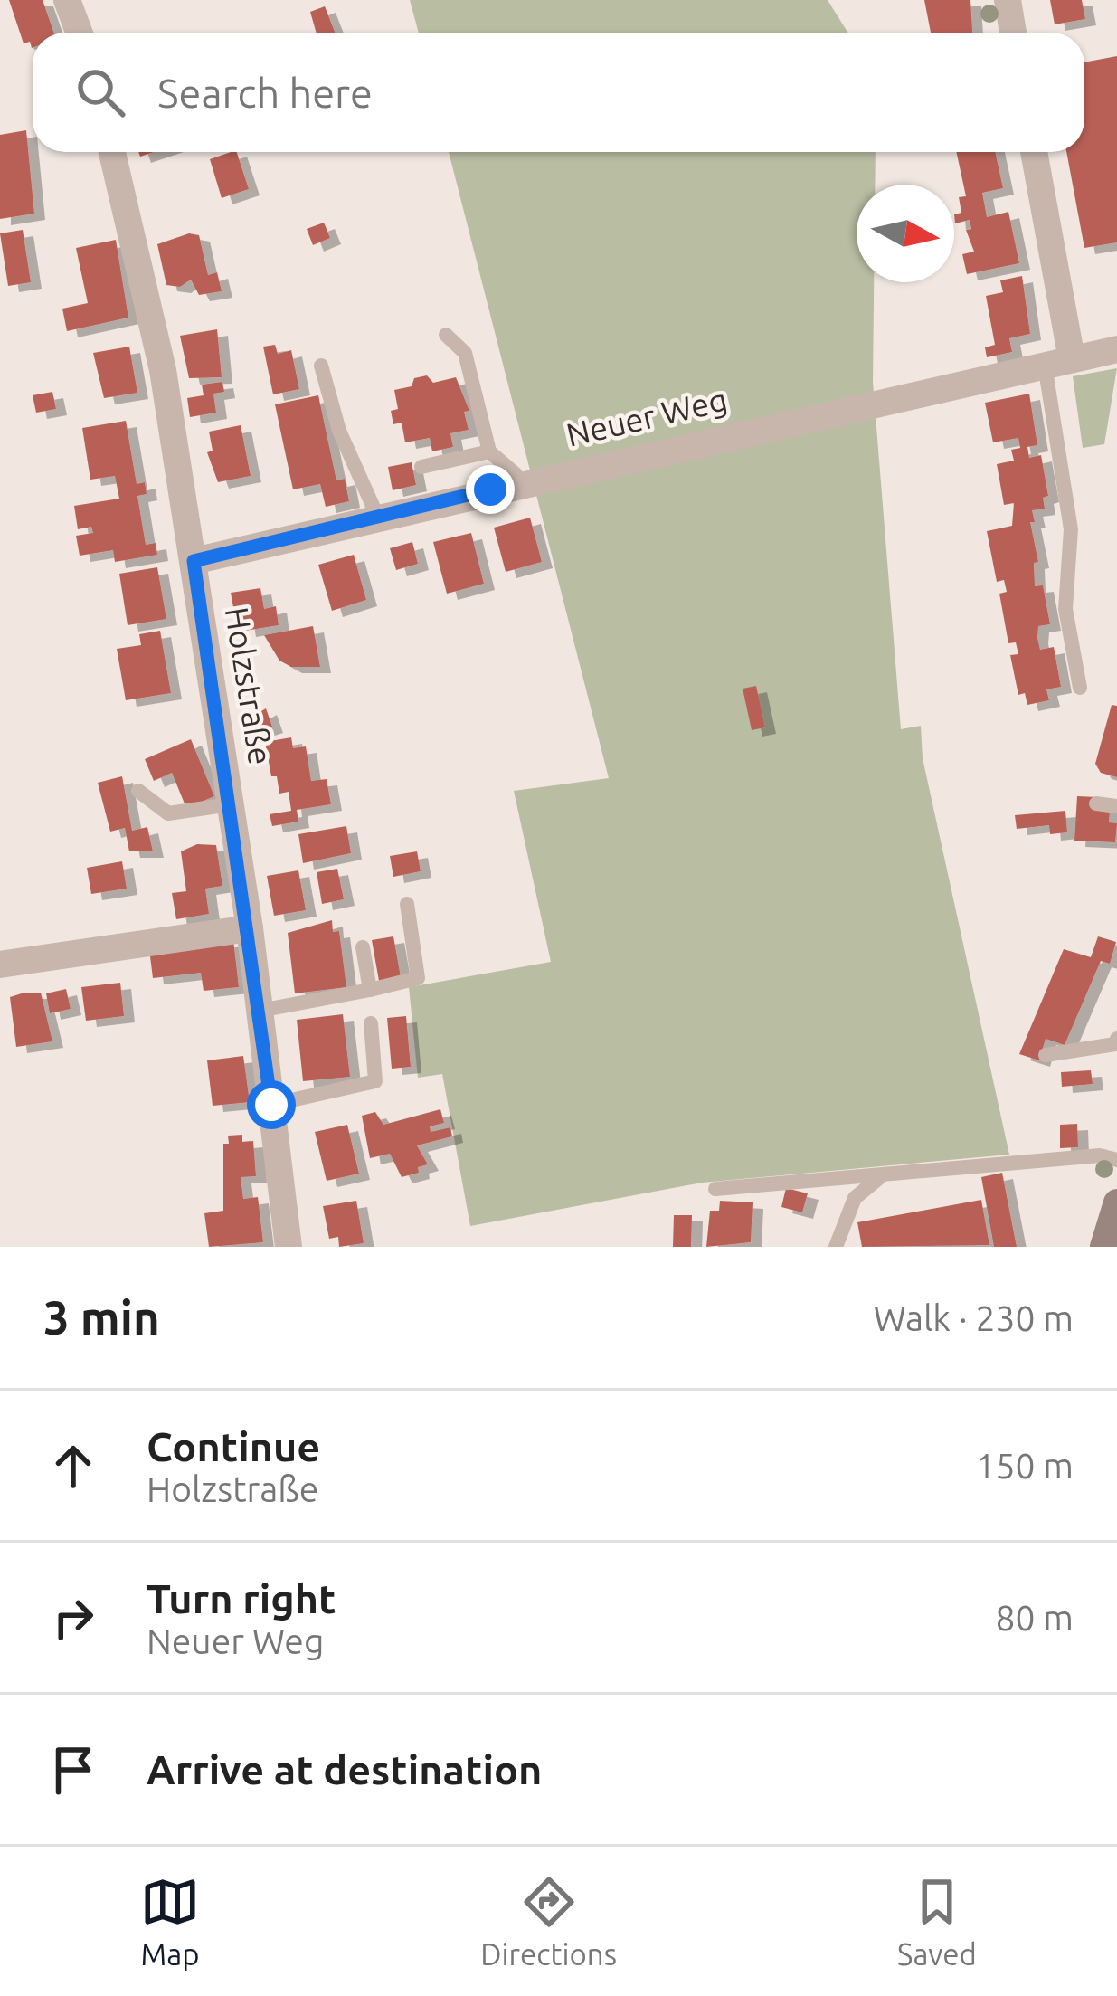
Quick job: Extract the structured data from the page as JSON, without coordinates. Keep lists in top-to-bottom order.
{
  "streets": {
    "street": ["Neuer Weg", "Holzstraße"]
  },
  "crossings": [
    ["Neuer Weg", "Holzstraße"]
  ],
  "north": "right",
  "page": {
    "search": "Search here",
    "heading": ["3 min", "Walk · 230 m"],
    "list": [
      ["Continue", "Holzstraße", "150 m"],
      ["Turn right", "Neuer Weg", "80 m"],
      "Arrive at destination"
    ],
    "nav": ["Map", "Directions", "Saved"]
  }
}
